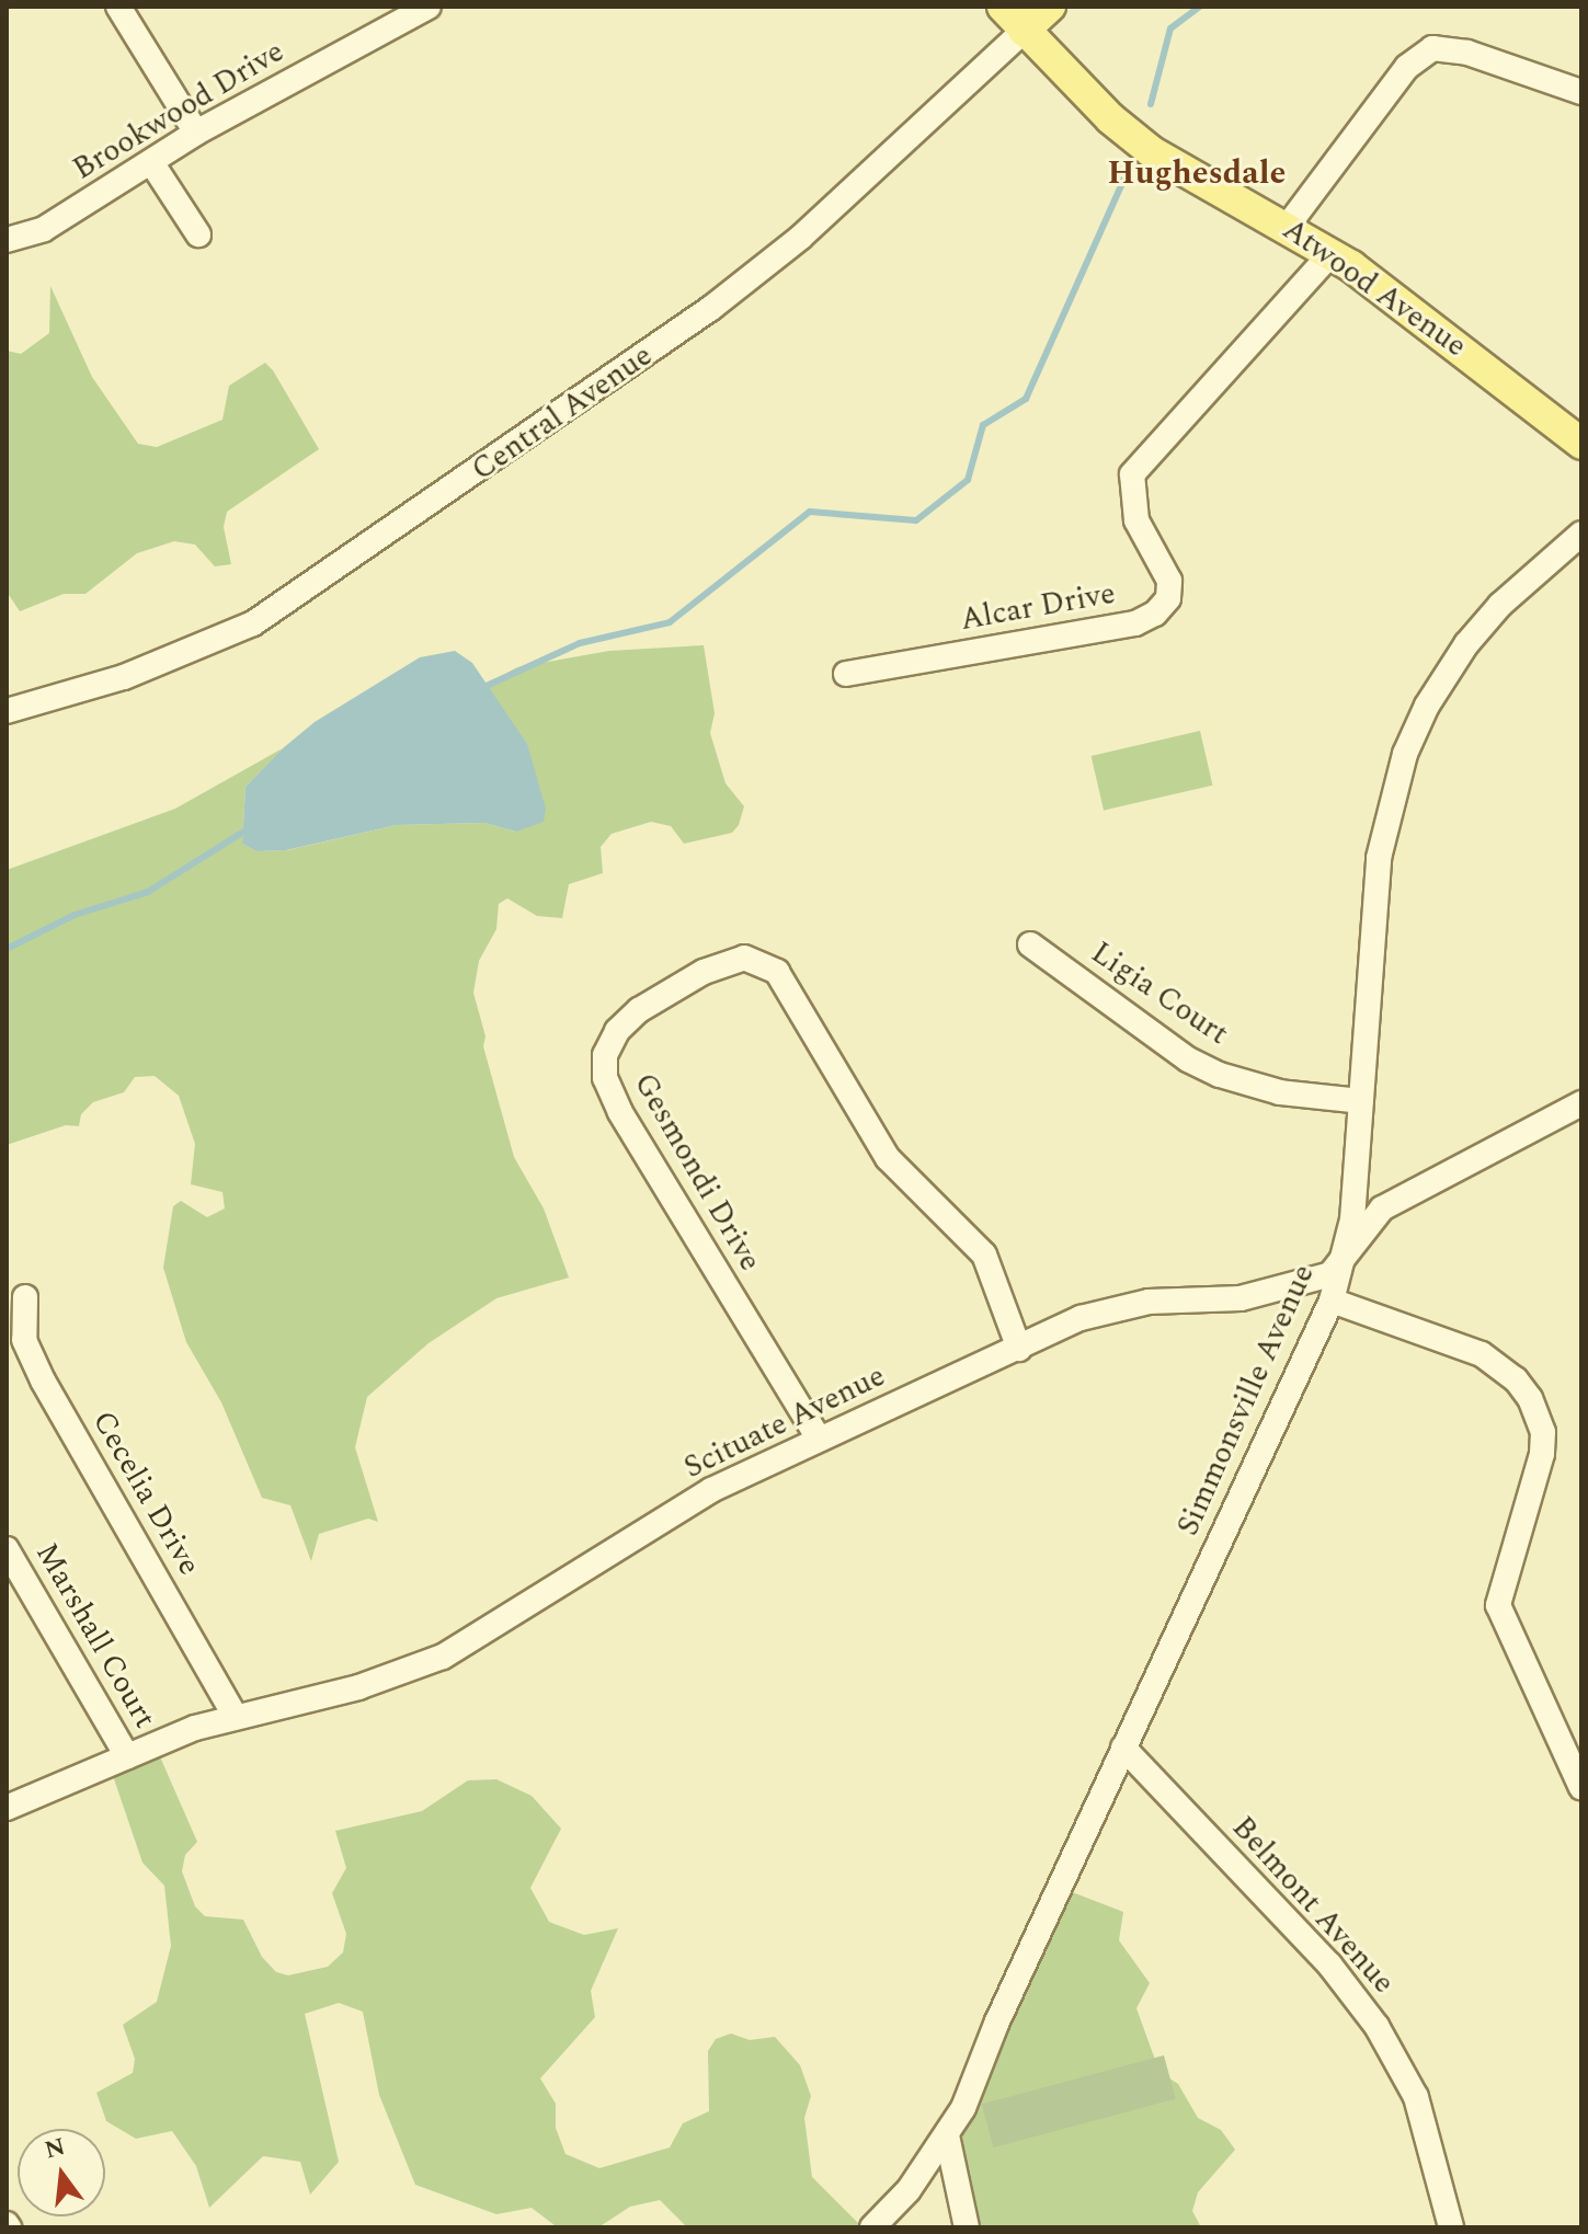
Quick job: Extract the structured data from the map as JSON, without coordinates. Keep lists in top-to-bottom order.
{
  "streets": {
    "main road": ["Atwood Avenue", "Central Avenue"],
    "street": [
      "Brookwood Drive",
      "Alcar Drive",
      "Ligia Court",
      "Gesmondi Drive",
      "Simmonsville Avenue",
      "Scituate Avenue",
      "Cecelia Drive",
      "Marshall Court",
      "Belmont Avenue"
    ]
  },
  "crossings": [
    ["Atwood Avenue", "Central Avenue"],
    ["Atwood Avenue", "Alcar Drive"],
    ["Ligia Court", "Simmonsville Avenue"],
    ["Gesmondi Drive", "Scituate Avenue"],
    ["Simmonsville Avenue", "Scituate Avenue"],
    ["Simmonsville Avenue", "Belmont Avenue"],
    ["Scituate Avenue", "Cecelia Drive"],
    ["Scituate Avenue", "Marshall Court"]
  ],
  "districts": ["Hughesdale"],
  "north": "top"
}
